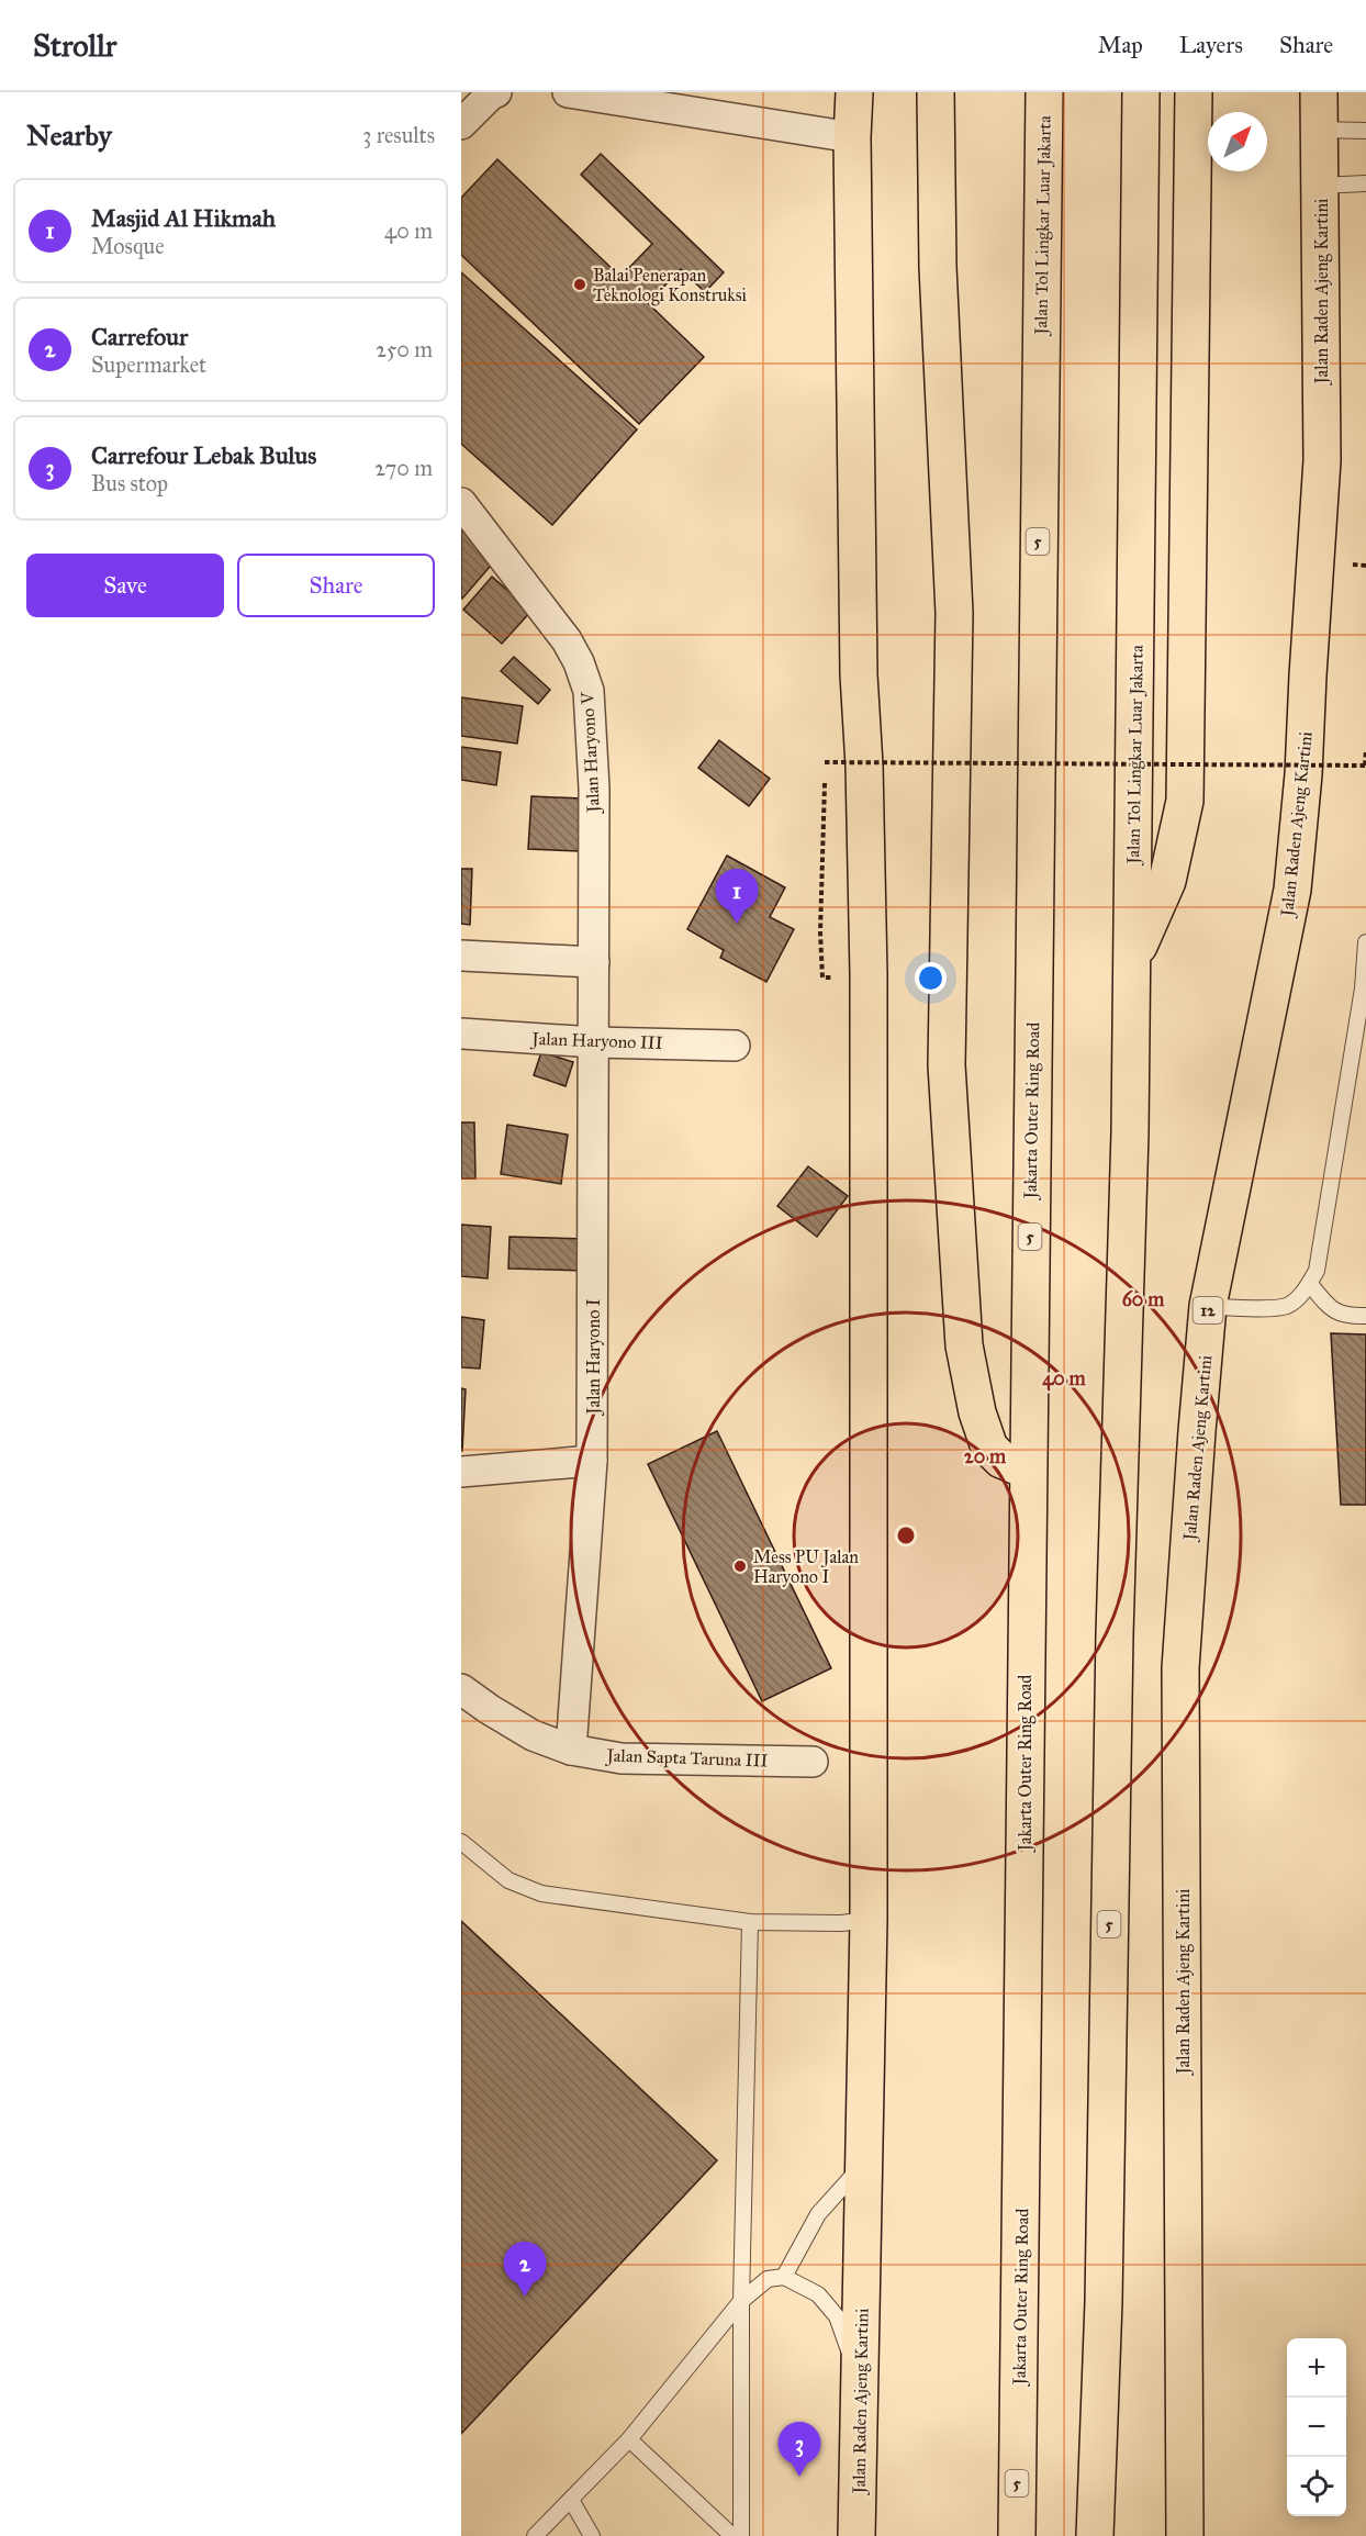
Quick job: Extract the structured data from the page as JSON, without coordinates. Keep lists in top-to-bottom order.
{
  "streets": {
    "highway": [
      "Jalan Tol Lingkar Luar Jakarta",
      "Jalan Raden Ajeng Kartini",
      "5",
      "Jakarta Outer Ring Road",
      "12"
    ],
    "street": [
      "Jalan Haryono V",
      "Jalan Haryono III",
      "Jalan Haryono I",
      "Jalan Sapta Taruna III"
    ]
  },
  "crossings": [
    ["Jalan Tol Lingkar Luar Jakarta", "Jakarta Outer Ring Road"],
    ["Jalan Haryono V", "Jalan Haryono I"],
    ["Jalan Haryono III", "Jalan Haryono I"],
    ["Jalan Haryono I", "Jalan Sapta Taruna III"]
  ],
  "places": ["Balai Penerapan Teknologi Konstruksi", "Mess PU Jalan Haryono I"],
  "north": "top right",
  "page": {
    "header": "Strollr",
    "nav": ["Map", "Layers", "Share"],
    "heading": ["Nearby", "3 results"],
    "list": [
      {
        "mark": "1",
        "name": "Masjid Al Hikmah",
        "note": "Mosque",
        "value": "40 m"
      },
      {
        "mark": "2",
        "name": "Carrefour",
        "note": "Supermarket",
        "value": "250 m"
      },
      {
        "mark": "3",
        "name": "Carrefour Lebak Bulus",
        "note": "Bus stop",
        "value": "270 m"
      }
    ],
    "buttons": ["Save", "Share"],
    "pins": ["1", "2", "3"],
    "map_buttons": ["+", "−"]
  },
  "rings": ["60 m", "40 m", "20 m"]
}
